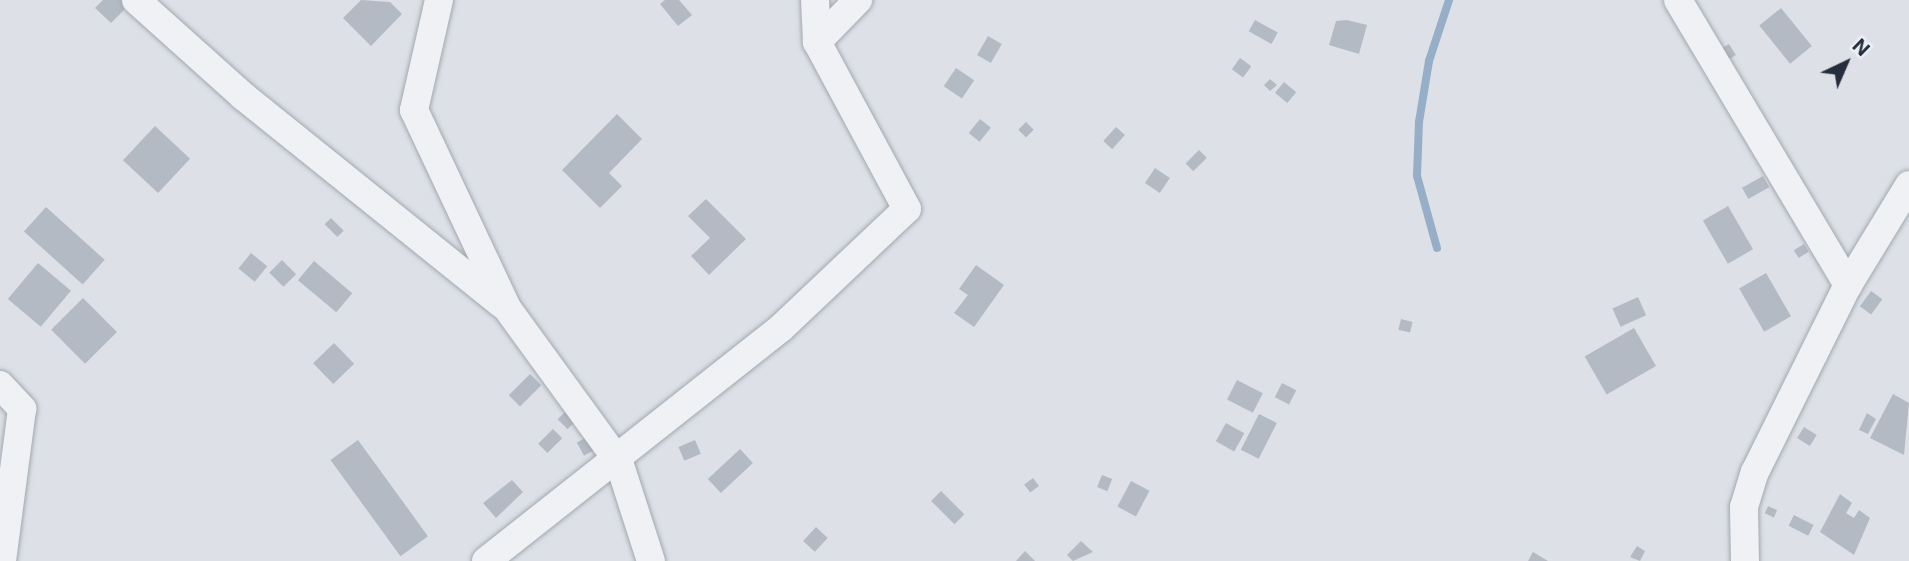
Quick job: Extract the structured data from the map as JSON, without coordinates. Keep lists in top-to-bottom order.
{
  "north": "top right"
}
